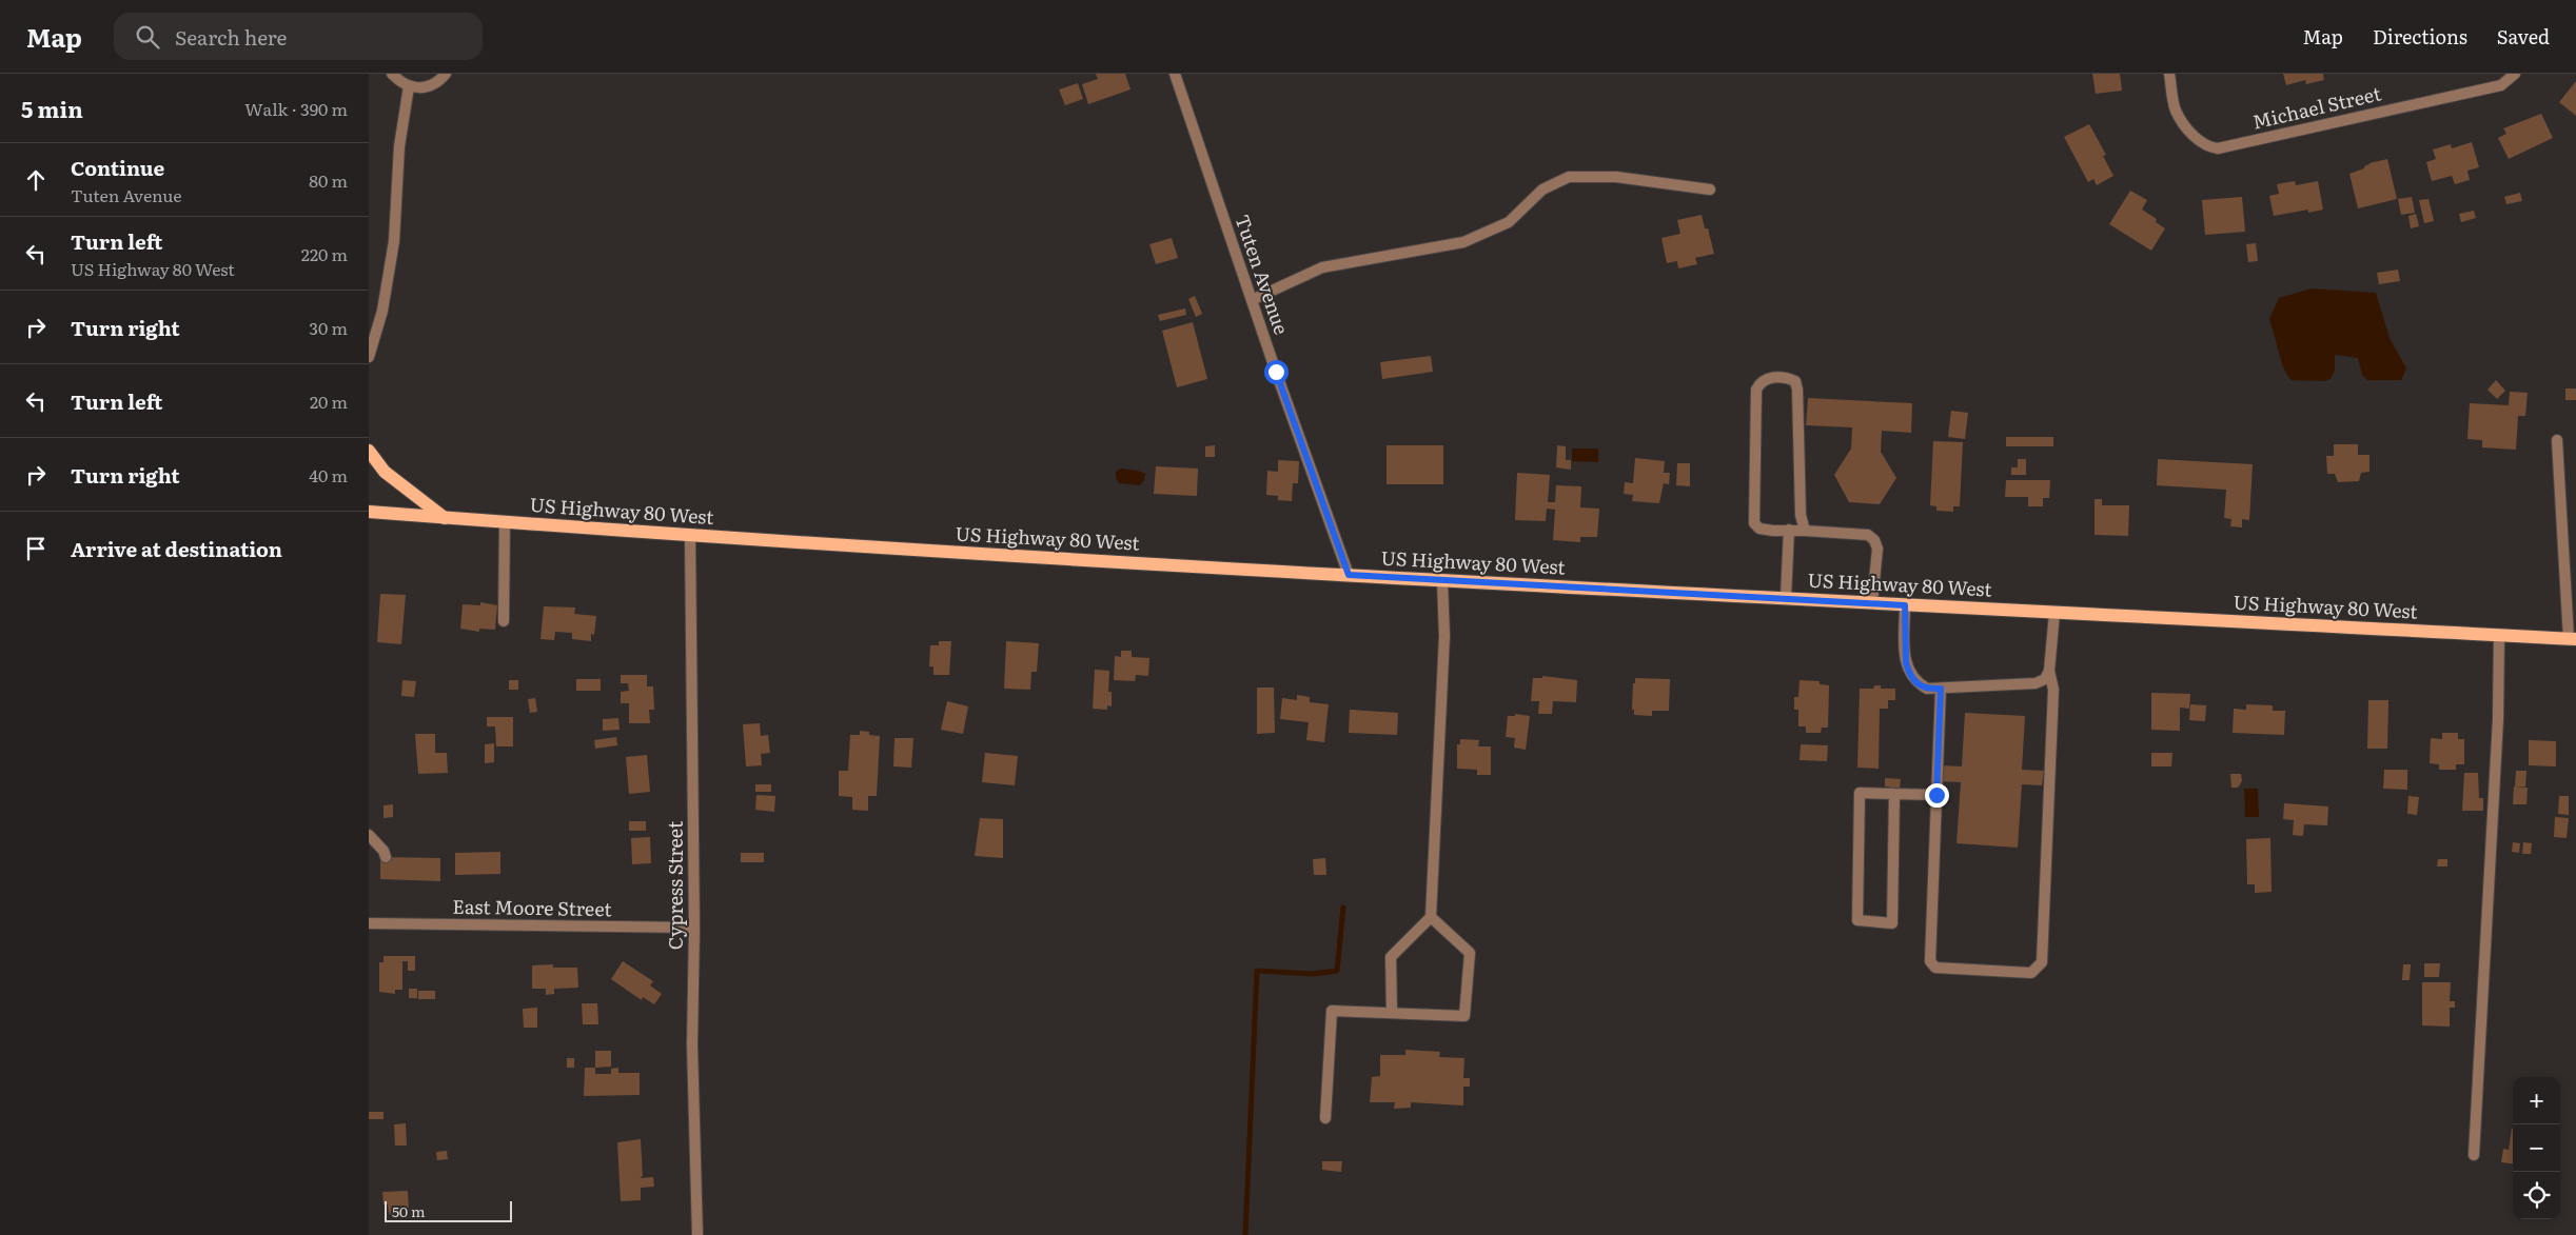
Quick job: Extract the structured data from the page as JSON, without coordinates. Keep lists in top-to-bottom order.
{
  "streets": {
    "main road": ["US Highway 80 West"],
    "street": [
      "Michael Street",
      "Tuten Avenue",
      "Cypress Street",
      "East Moore Street"
    ]
  },
  "crossings": [
    ["Tuten Avenue", "US Highway 80 West"],
    ["US Highway 80 West", "Cypress Street"],
    ["Cypress Street", "East Moore Street"]
  ],
  "scale_bar": "50 m",
  "page": {
    "header": "Map",
    "search": "Search here",
    "nav": ["Map", "Directions", "Saved"],
    "heading": ["5 min", "Walk · 390 m"],
    "list": [
      ["Continue", "Tuten Avenue", "80 m"],
      ["Turn left", "US Highway 80 West", "220 m"],
      ["Turn right", "30 m"],
      ["Turn left", "20 m"],
      ["Turn right", "40 m"],
      "Arrive at destination"
    ],
    "map_buttons": ["+", "−"],
    "scale": "50 m"
  }
}
